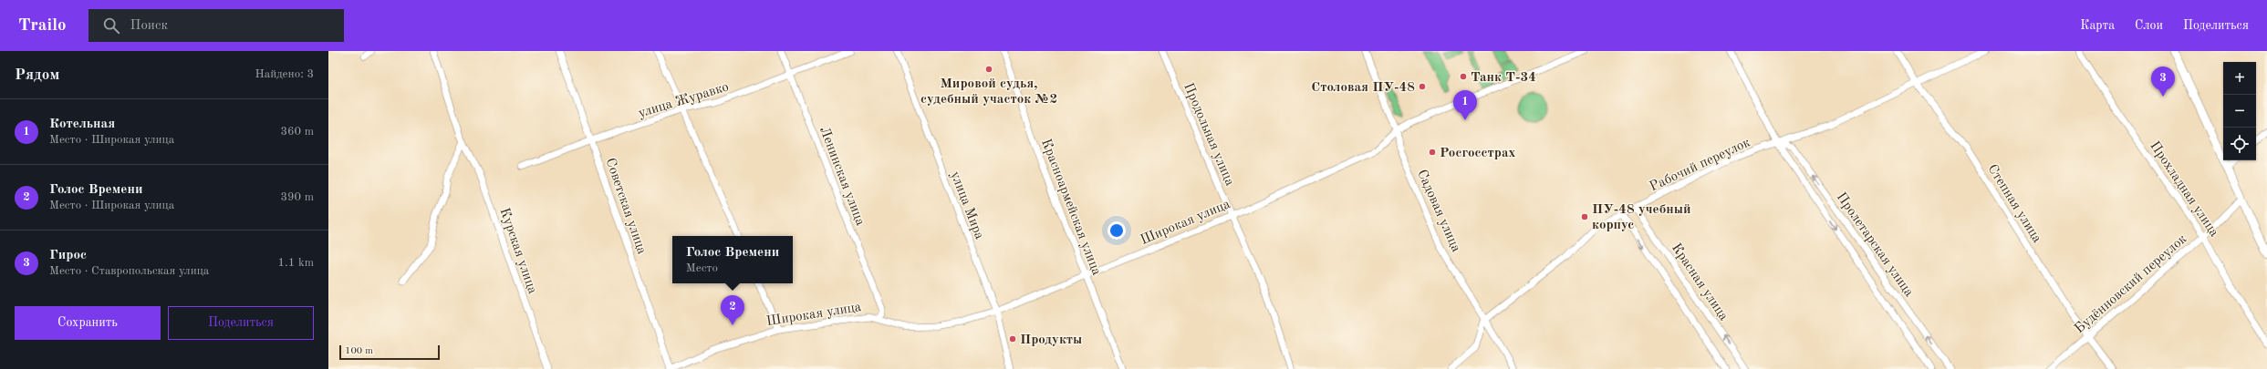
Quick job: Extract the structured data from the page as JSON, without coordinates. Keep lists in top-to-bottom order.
{
  "streets": {
    "street": [
      "улица Журавко",
      "Продольная улица",
      "Рабочий переулок",
      "Ленинская улица",
      "Прохладная улица",
      "Степная улица",
      "улица Мира",
      "Советская улица",
      "Красноармейская улица",
      "Садовая улица",
      "Широкая улица",
      "Пролетарская улица",
      "Курская улица",
      "Красная улица",
      "Будённовский переулок"
    ]
  },
  "crossings": [
    ["улица Журавко", "Ленинская улица"],
    ["улица Журавко", "Советская улица"],
    ["Продольная улица", "Широкая улица"],
    ["Рабочий переулок", "Степная улица"],
    ["Рабочий переулок", "Садовая улица"],
    ["Рабочий переулок", "Пролетарская улица"],
    ["Рабочий переулок", "Красная улица"],
    ["Ленинская улица", "Широкая улица"],
    ["Прохладная улица", "Будённовский переулок"],
    ["Степная улица", "Будённовский переулок"],
    ["улица Мира", "Широкая улица"],
    ["Советская улица", "Широкая улица"],
    ["Красноармейская улица", "Широкая улица"],
    ["Садовая улица", "Широкая улица"]
  ],
  "places": [
    "Мировой судья, судебный участок №2",
    "Танк Т-34",
    "Столовая ПУ-48",
    "Росгосстрах",
    "ПУ-48 учебный корпус",
    "Продукты"
  ],
  "scale_bar": "100 m",
  "page": {
    "header": "Trailo",
    "search": "Поиск",
    "nav": ["Карта", "Слои", "Поделиться"],
    "heading": ["Рядом", "Найдено: 3"],
    "map_buttons": ["+", "−"],
    "pins": ["3", "1", "2"],
    "list": [
      {
        "mark": "1",
        "name": "Котельная",
        "note": "Место · Широкая улица",
        "value": "360 m"
      },
      {
        "mark": "2",
        "name": "Голос Времени",
        "note": "Место · Широкая улица",
        "value": "390 m"
      },
      {
        "mark": "3",
        "name": "Гирос",
        "note": "Место · Ставропольская улица",
        "value": "1.1 km"
      }
    ],
    "popup": ["Голос Времени", "Место"],
    "buttons": ["Сохранить", "Поделиться"],
    "scale": "100 m"
  }
}
